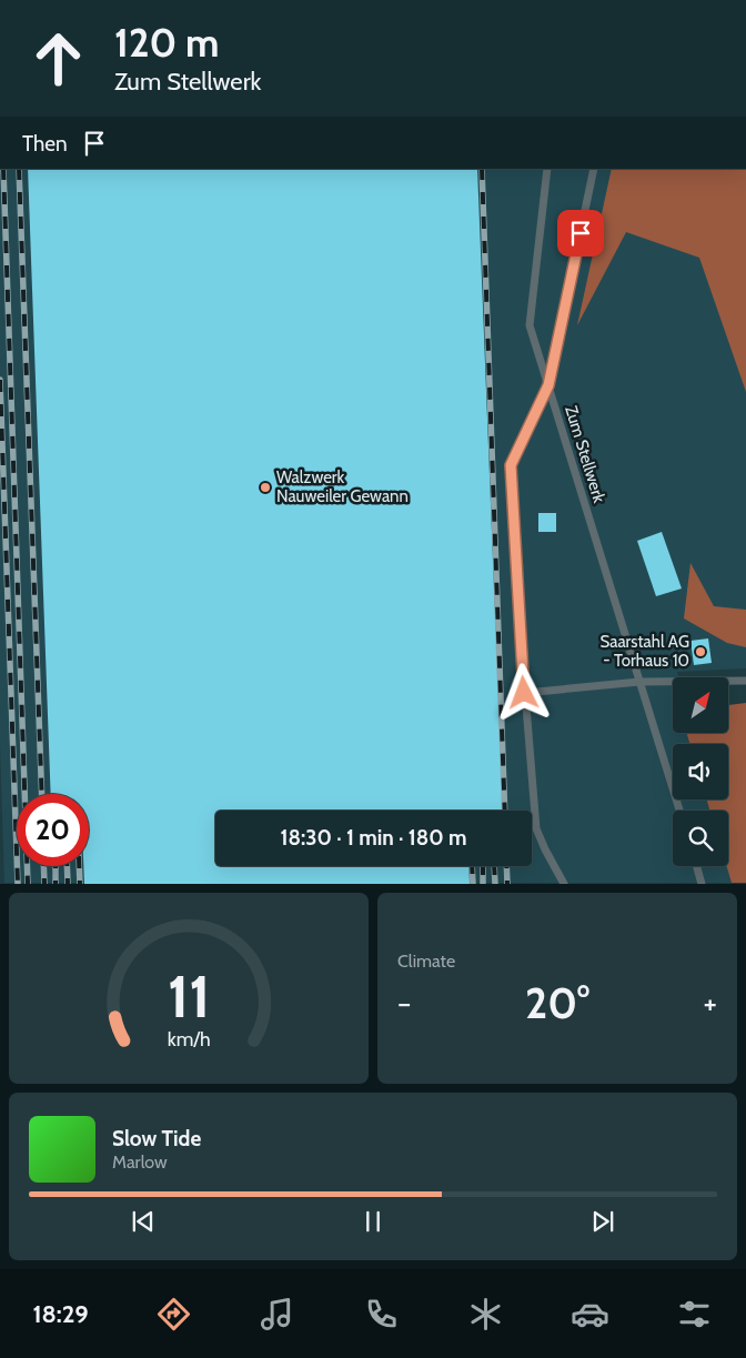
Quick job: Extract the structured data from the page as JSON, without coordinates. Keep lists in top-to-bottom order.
{
  "streets": {
    "lane": ["Zum Stellwerk"]
  },
  "places": ["Walzwerk Nauweiler Gewann", "Saarstahl AG - Torhaus 10"],
  "north": "top right",
  "page": {
    "turn": ["120 m", "Zum Stellwerk"],
    "then": "Then",
    "limit": "20",
    "trip": "18:30 · 1 min · 180 m",
    "tile": "Climate",
    "heat": ["−", "20°", "+"],
    "song": ["Slow Tide", "Marlow"],
    "tabs": "18:29",
    "gauge": ["11", "km/h"]
  }
}
